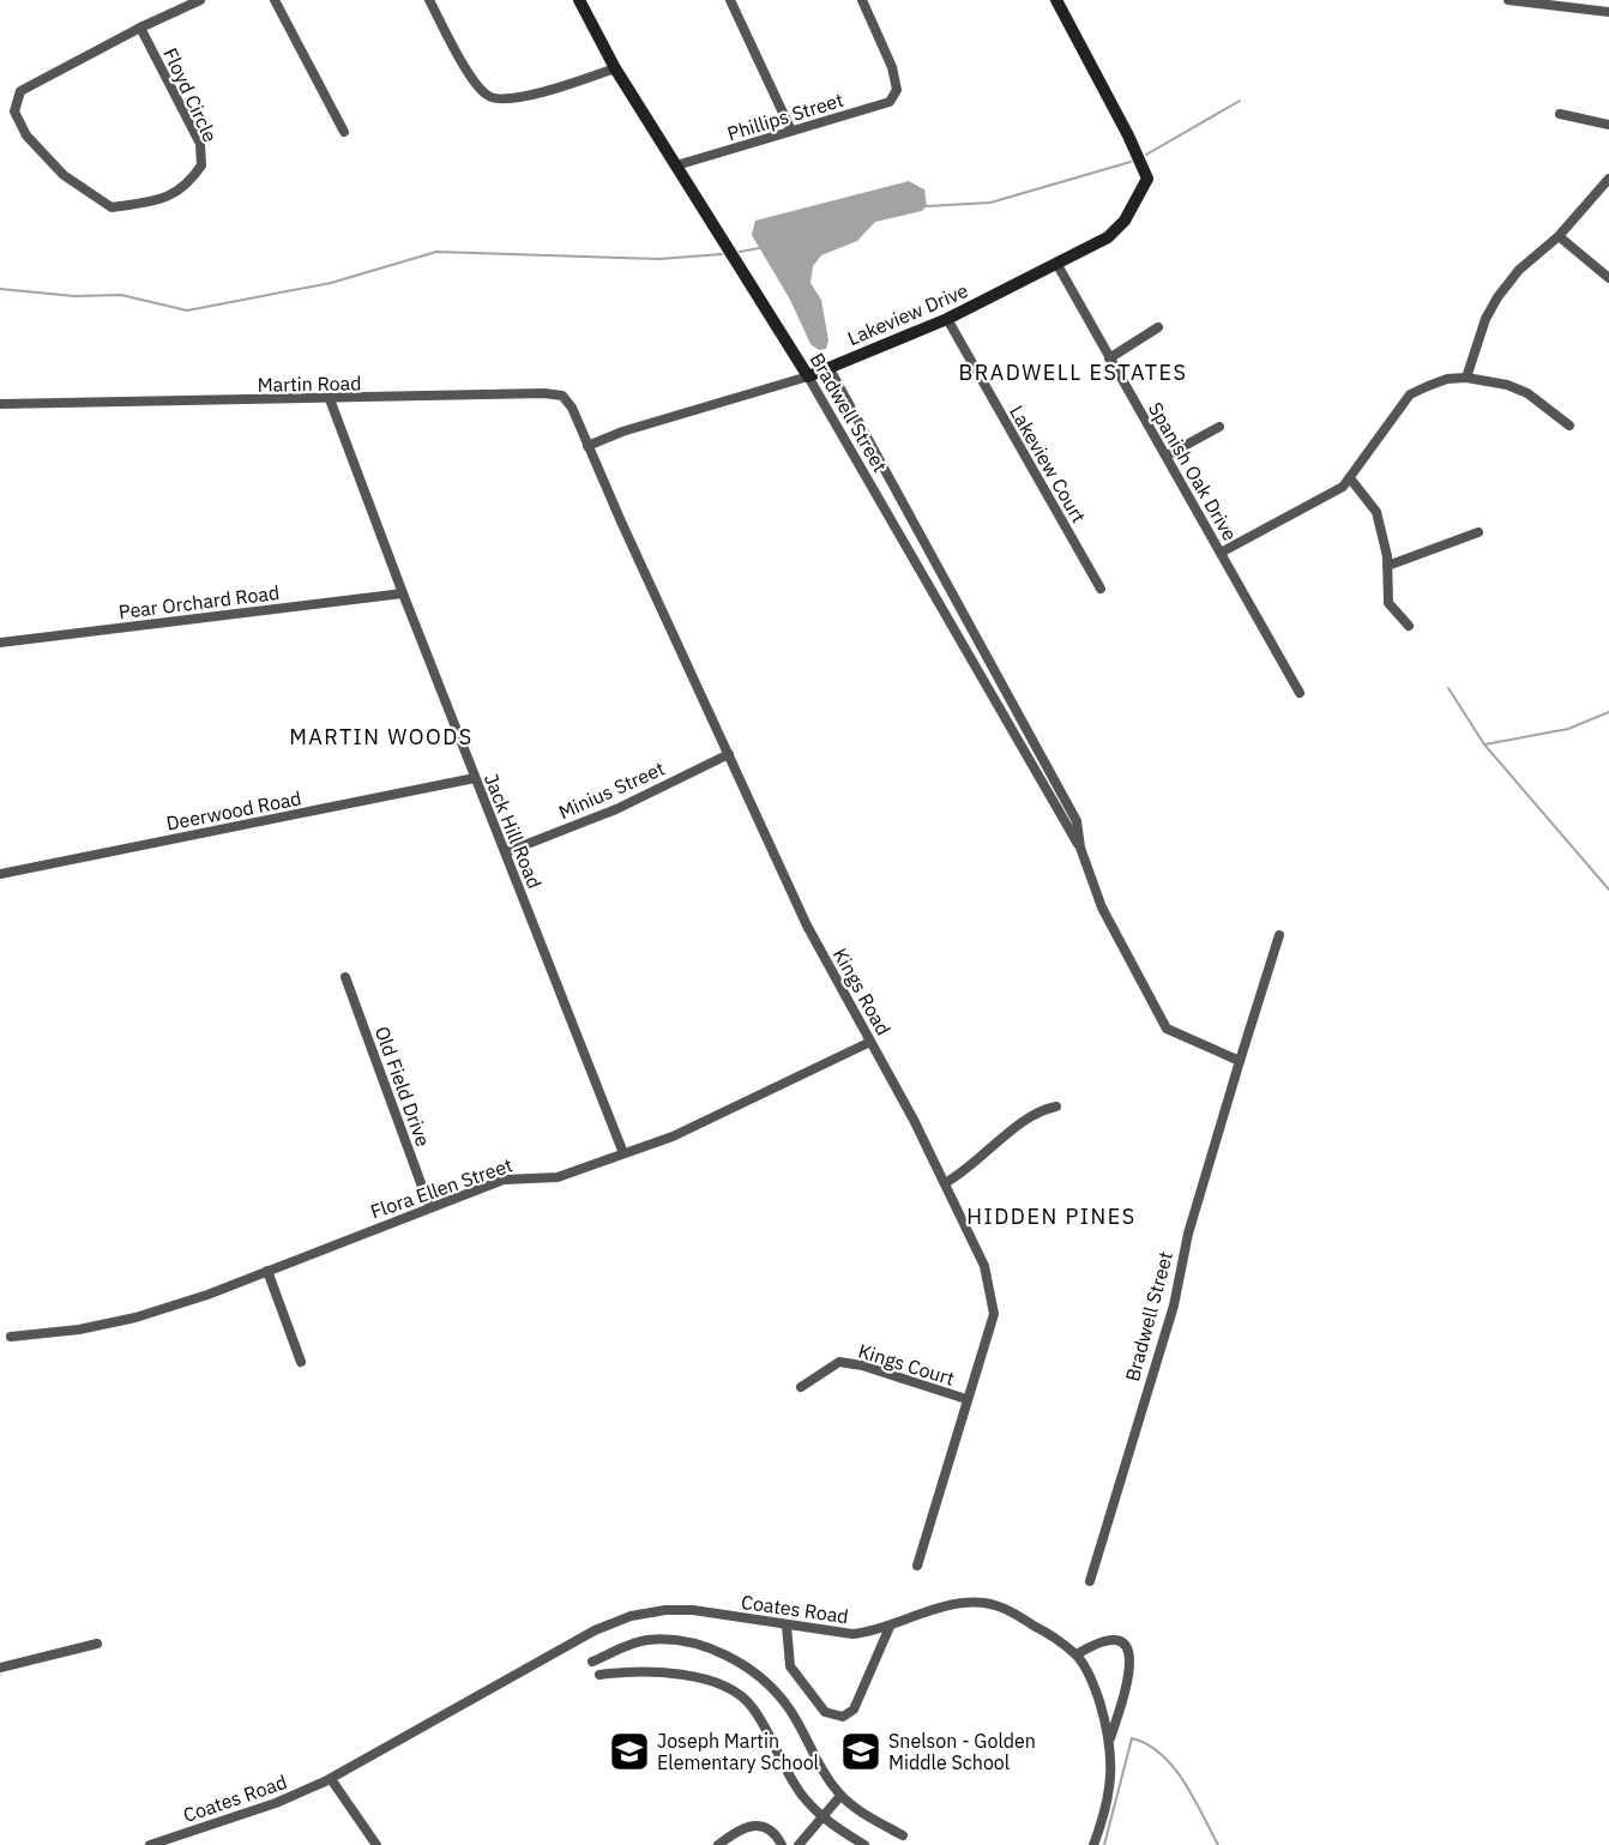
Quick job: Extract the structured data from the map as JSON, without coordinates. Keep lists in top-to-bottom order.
{
  "streets": {
    "street": [
      "Floyd Circle",
      "Phillips Street",
      "Lakeview Drive",
      "Martin Road",
      "Bradwell Street",
      "Lakeview Court",
      "Spanish Oak Drive",
      "Pear Orchard Road",
      "Minius Street",
      "Deerwood Road",
      "Jack Hill Road",
      "Kings Road",
      "Old Field Drive",
      "Flora Ellen Street",
      "Kings Court",
      "Coates Road"
    ]
  },
  "crossings": [
    ["Phillips Street", "Bradwell Street"],
    ["Lakeview Drive", "Martin Road"],
    ["Lakeview Drive", "Bradwell Street"],
    ["Lakeview Drive", "Lakeview Court"],
    ["Lakeview Drive", "Spanish Oak Drive"],
    ["Lakeview Drive", "Kings Road"],
    ["Martin Road", "Jack Hill Road"],
    ["Martin Road", "Kings Road"],
    ["Pear Orchard Road", "Jack Hill Road"],
    ["Minius Street", "Jack Hill Road"],
    ["Minius Street", "Kings Road"],
    ["Deerwood Road", "Jack Hill Road"],
    ["Jack Hill Road", "Flora Ellen Street"],
    ["Kings Road", "Flora Ellen Street"],
    ["Kings Road", "Kings Court"],
    ["Old Field Drive", "Flora Ellen Street"]
  ],
  "districts": ["BRADWELL ESTATES", "MARTIN WOODS", "HIDDEN PINES"],
  "places": {
    "school or university": ["Joseph Martin Elementary School", "Snelson - Golden Middle School"]
  }
}
